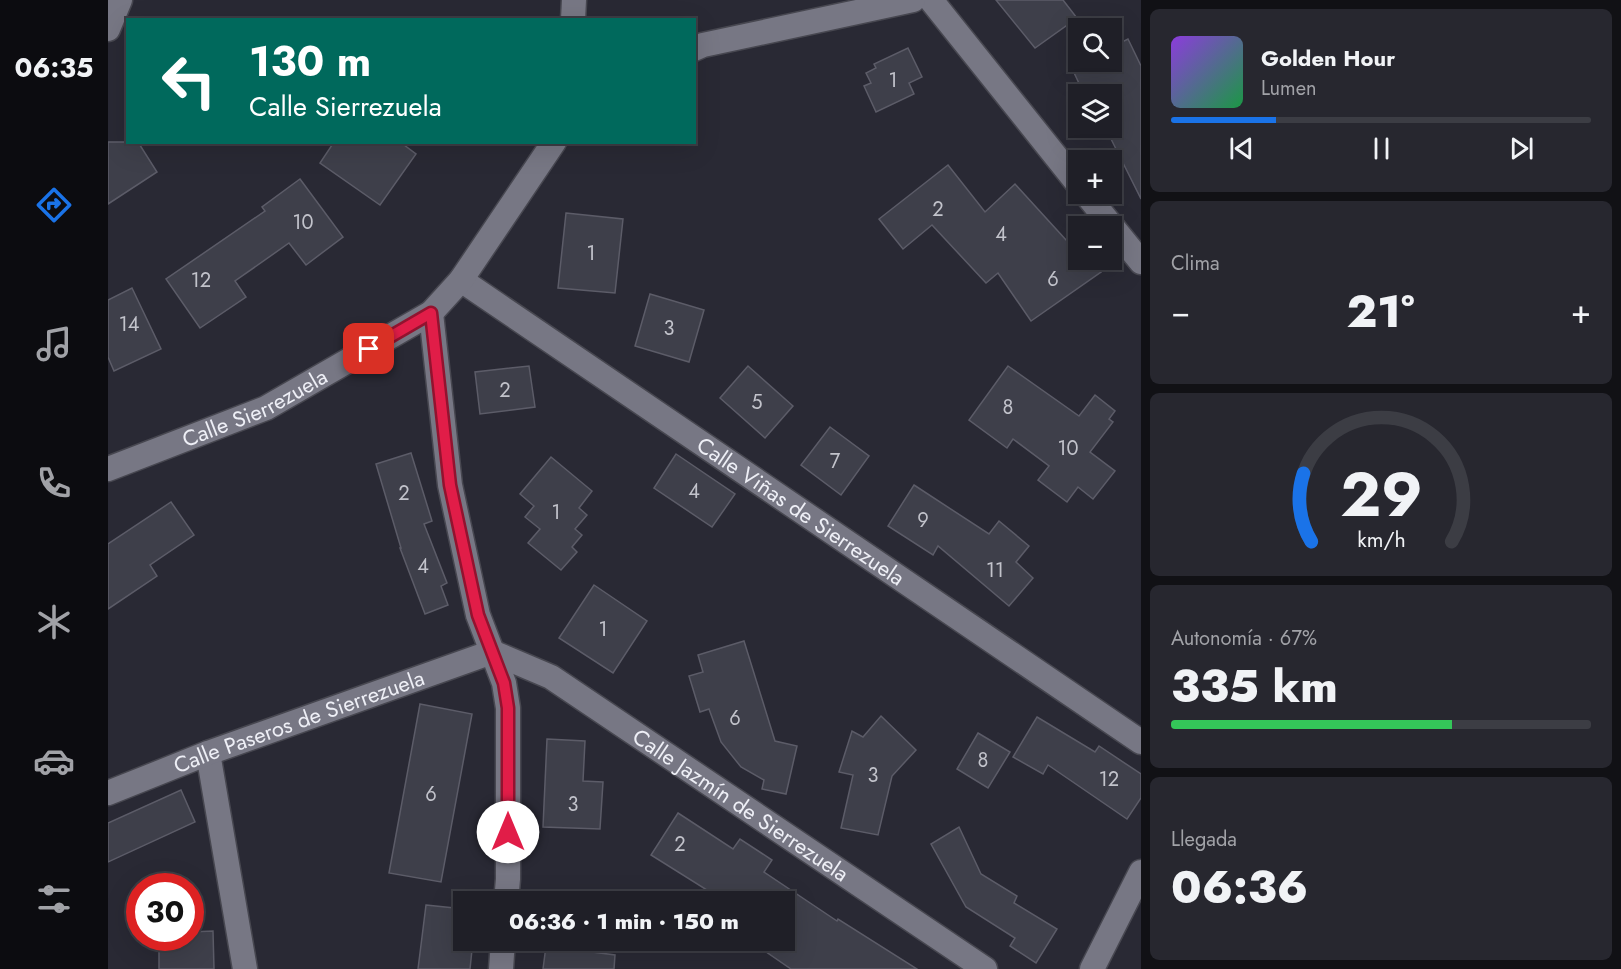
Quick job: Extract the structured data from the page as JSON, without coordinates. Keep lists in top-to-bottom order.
{
  "streets": {
    "street": [
      "Calle Sierrezuela",
      "Calle Viñas de Sierrezuela",
      "Calle Paseros de Sierrezuela",
      "Calle Jazmín de Sierrezuela"
    ]
  },
  "crossings": [
    ["Calle Sierrezuela", "Calle Viñas de Sierrezuela"],
    ["Calle Paseros de Sierrezuela", "Calle Jazmín de Sierrezuela"]
  ],
  "house_numbers": [
    "1",
    "2",
    "10",
    "4",
    "1",
    "6",
    "12",
    "14",
    "3",
    "2",
    "5",
    "8",
    "10",
    "7",
    "4",
    "2",
    "1",
    "9",
    "4",
    "11",
    "1",
    "6",
    "8",
    "3",
    "12",
    "6",
    "3",
    "2"
  ],
  "page": {
    "tabs": "06:35",
    "map_buttons": ["+", "−"],
    "turn": ["130 m", "Calle Sierrezuela"],
    "song": ["Golden Hour", "Lumen"],
    "tile": [
      "Clima",
      ["Autonomía · 67%", "335 km"],
      ["Llegada", "06:36"]
    ],
    "heat": ["−", "21°", "+"],
    "limit": "30",
    "trip": "06:36 · 1 min · 150 m",
    "gauge": ["29", "km/h"]
  }
}
